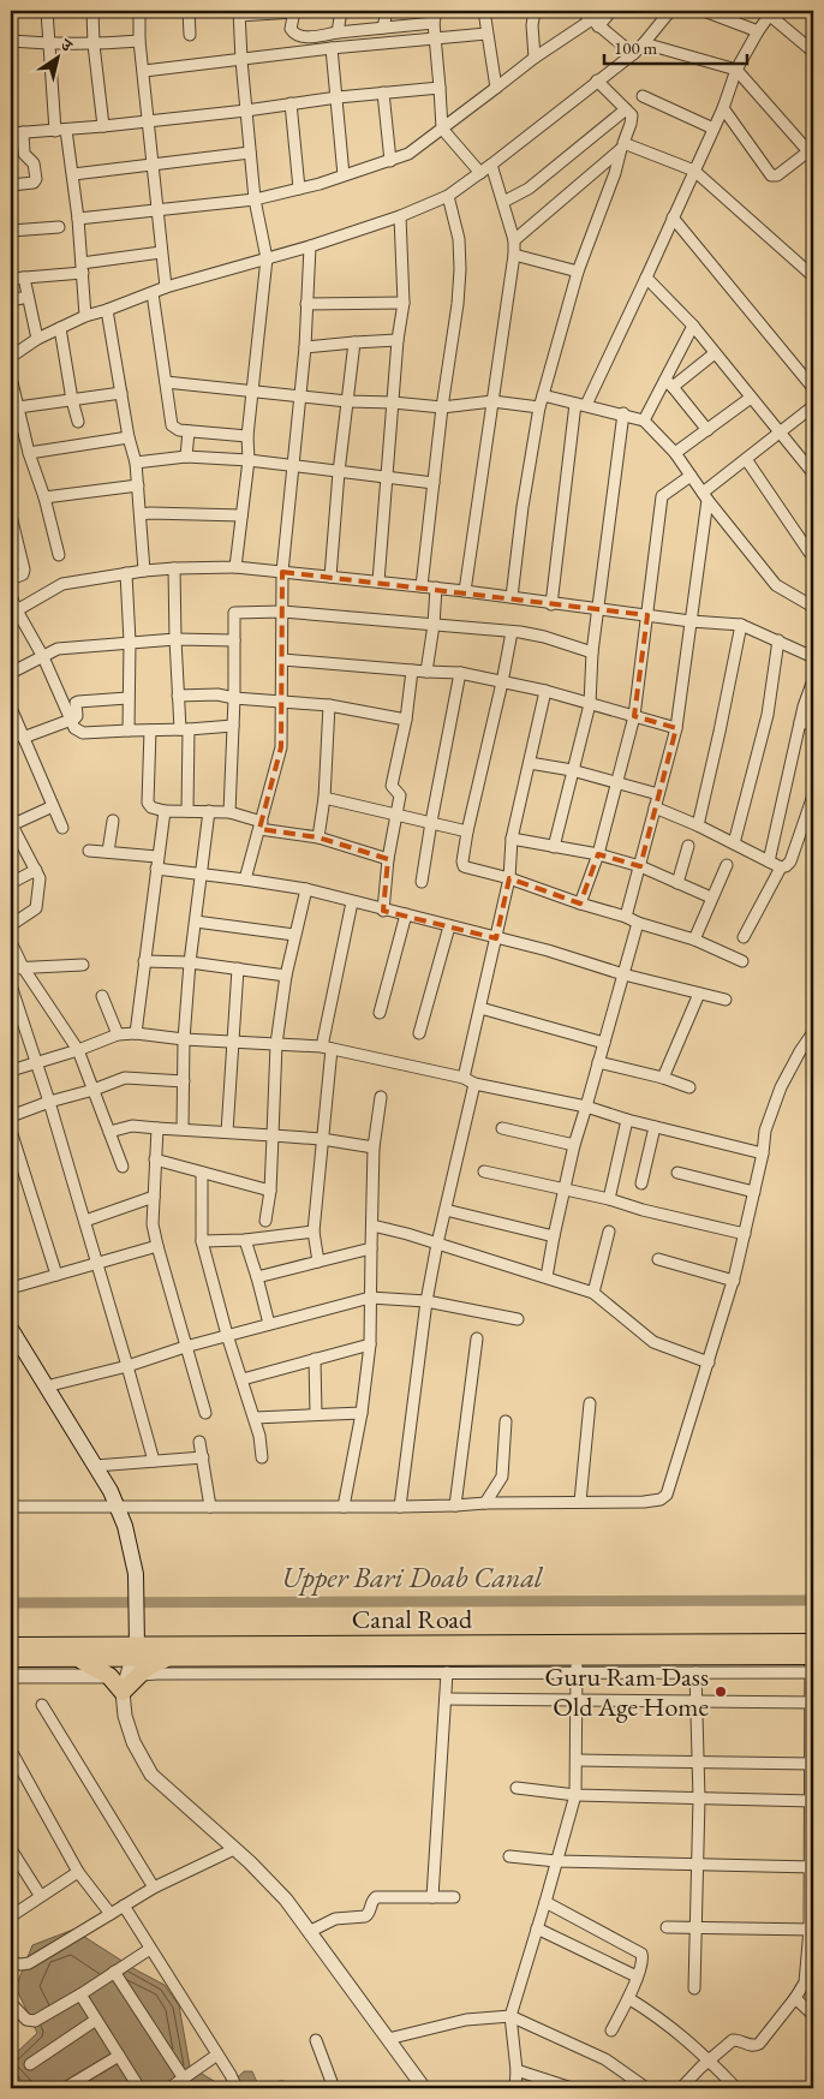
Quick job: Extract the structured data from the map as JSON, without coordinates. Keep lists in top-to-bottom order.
{
  "streets": {
    "main road": ["Canal Road"]
  },
  "water": ["Upper Bari Doab Canal"],
  "places": ["Guru Ram Dass Old Age Home"],
  "scale_bar": "100 m",
  "north": "top right"
}
